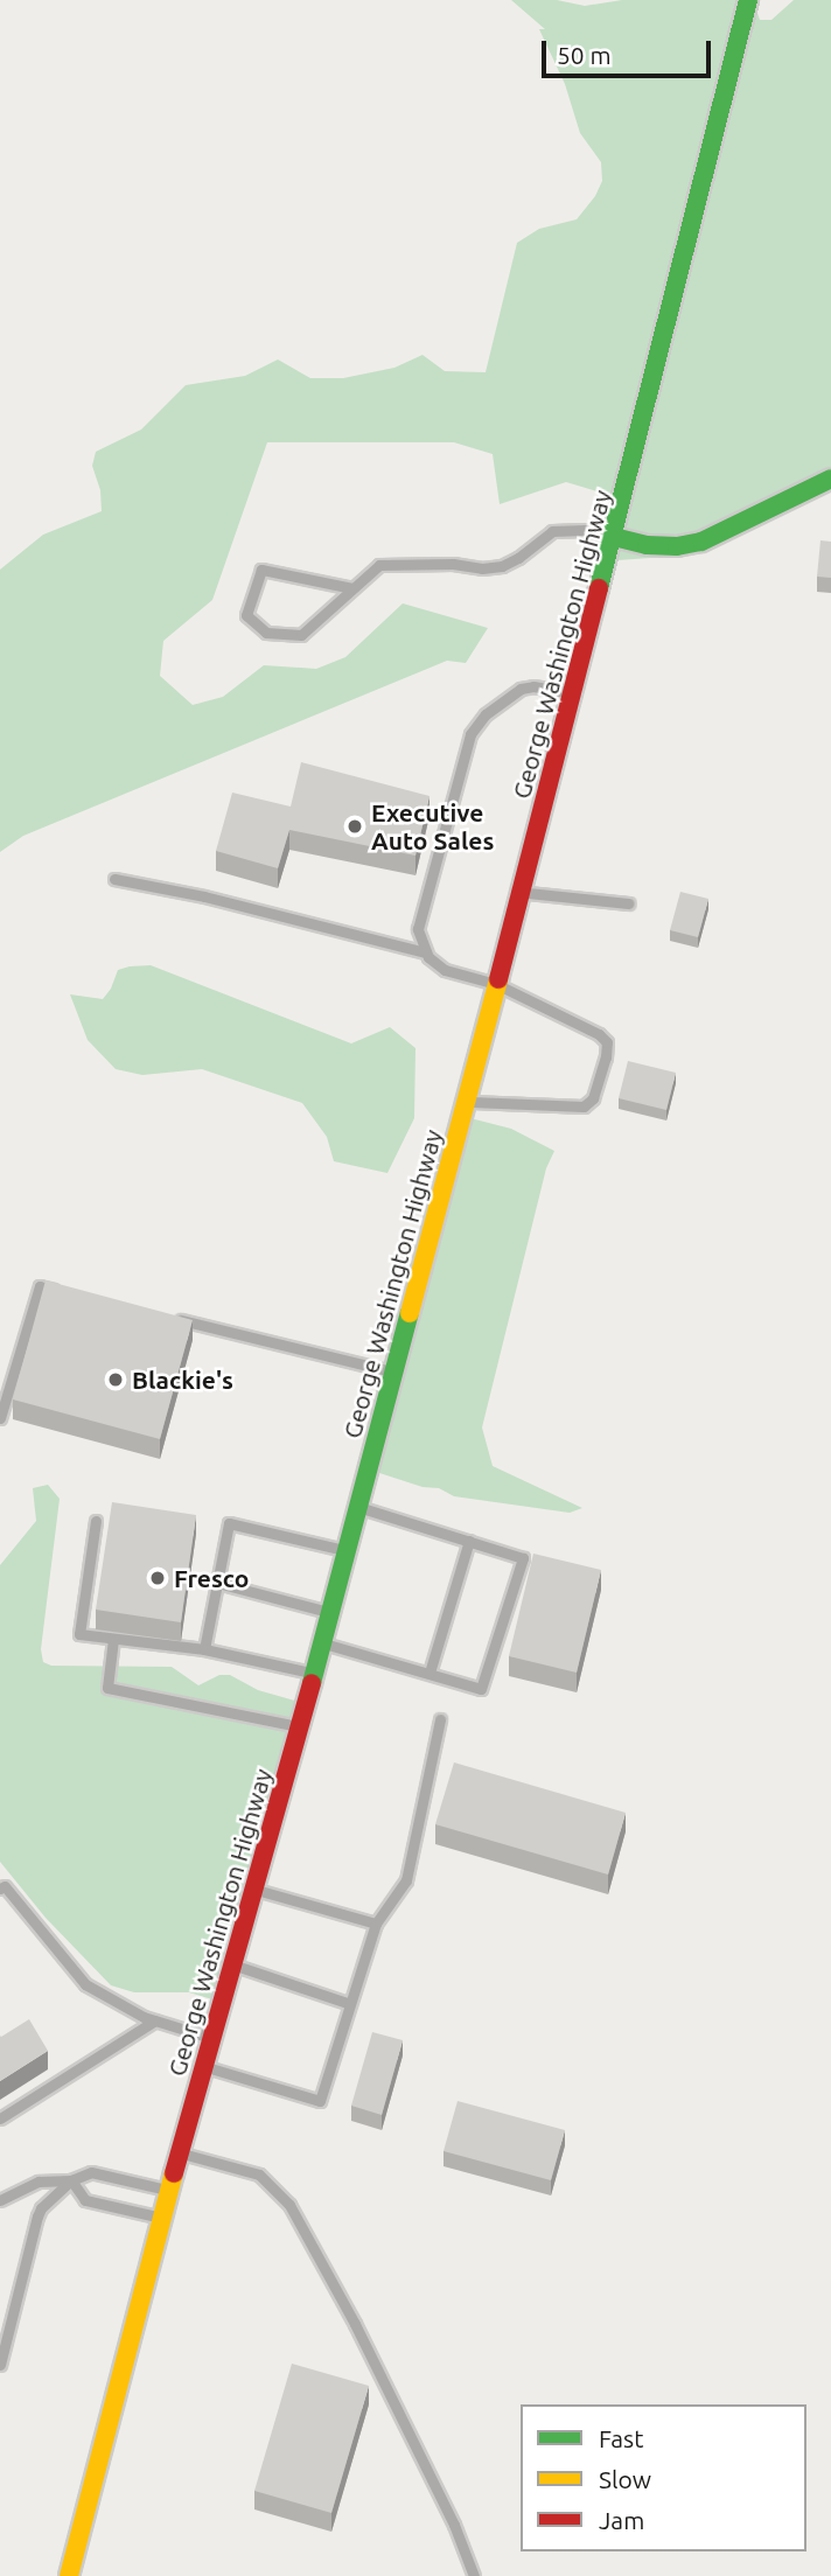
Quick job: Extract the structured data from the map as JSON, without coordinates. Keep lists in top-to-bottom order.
{
  "streets": {
    "main road": ["George Washington Highway"]
  },
  "places": ["Executive Auto Sales", "Blackie's", "Fresco"],
  "legend": ["Fast", "Slow", "Jam"],
  "scale_bar": "50 m"
}
